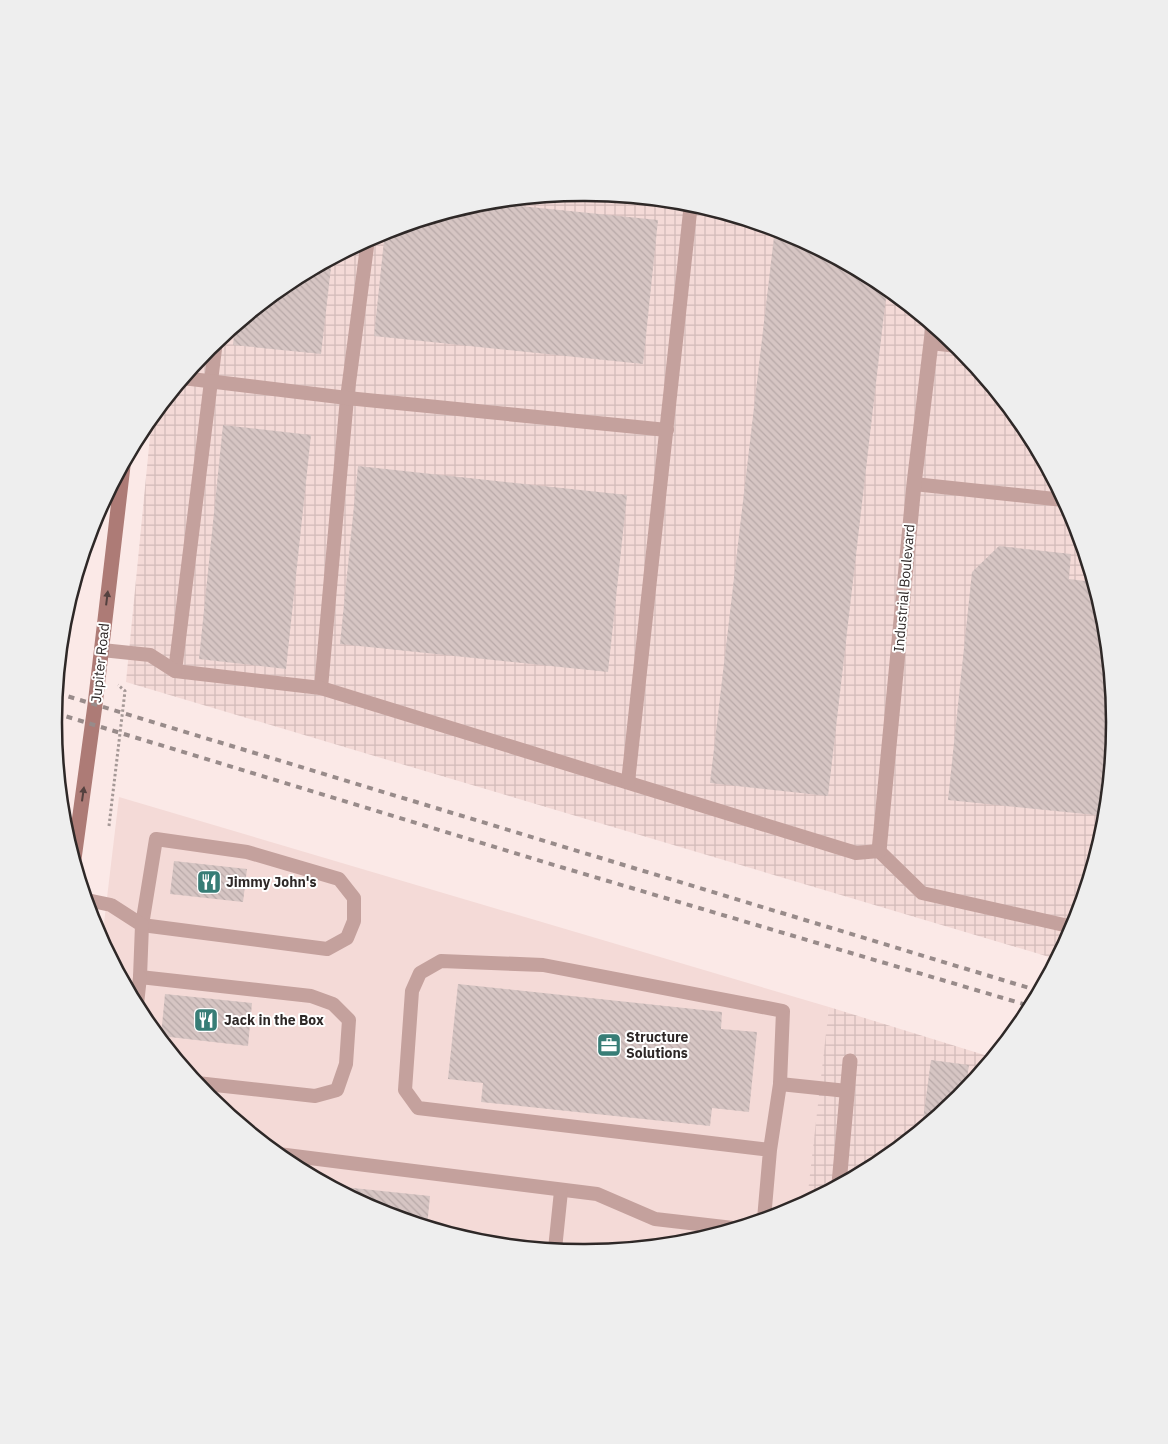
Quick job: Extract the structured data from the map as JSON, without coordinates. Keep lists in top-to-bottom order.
{
  "streets": {
    "main road": ["Jupiter Road"],
    "street": ["Industrial Boulevard"]
  },
  "one_way": ["Jupiter Road"],
  "places": {
    "restaurant": ["Jimmy John's", "Jack in the Box"],
    "office": ["Structure Solutions"]
  }
}
